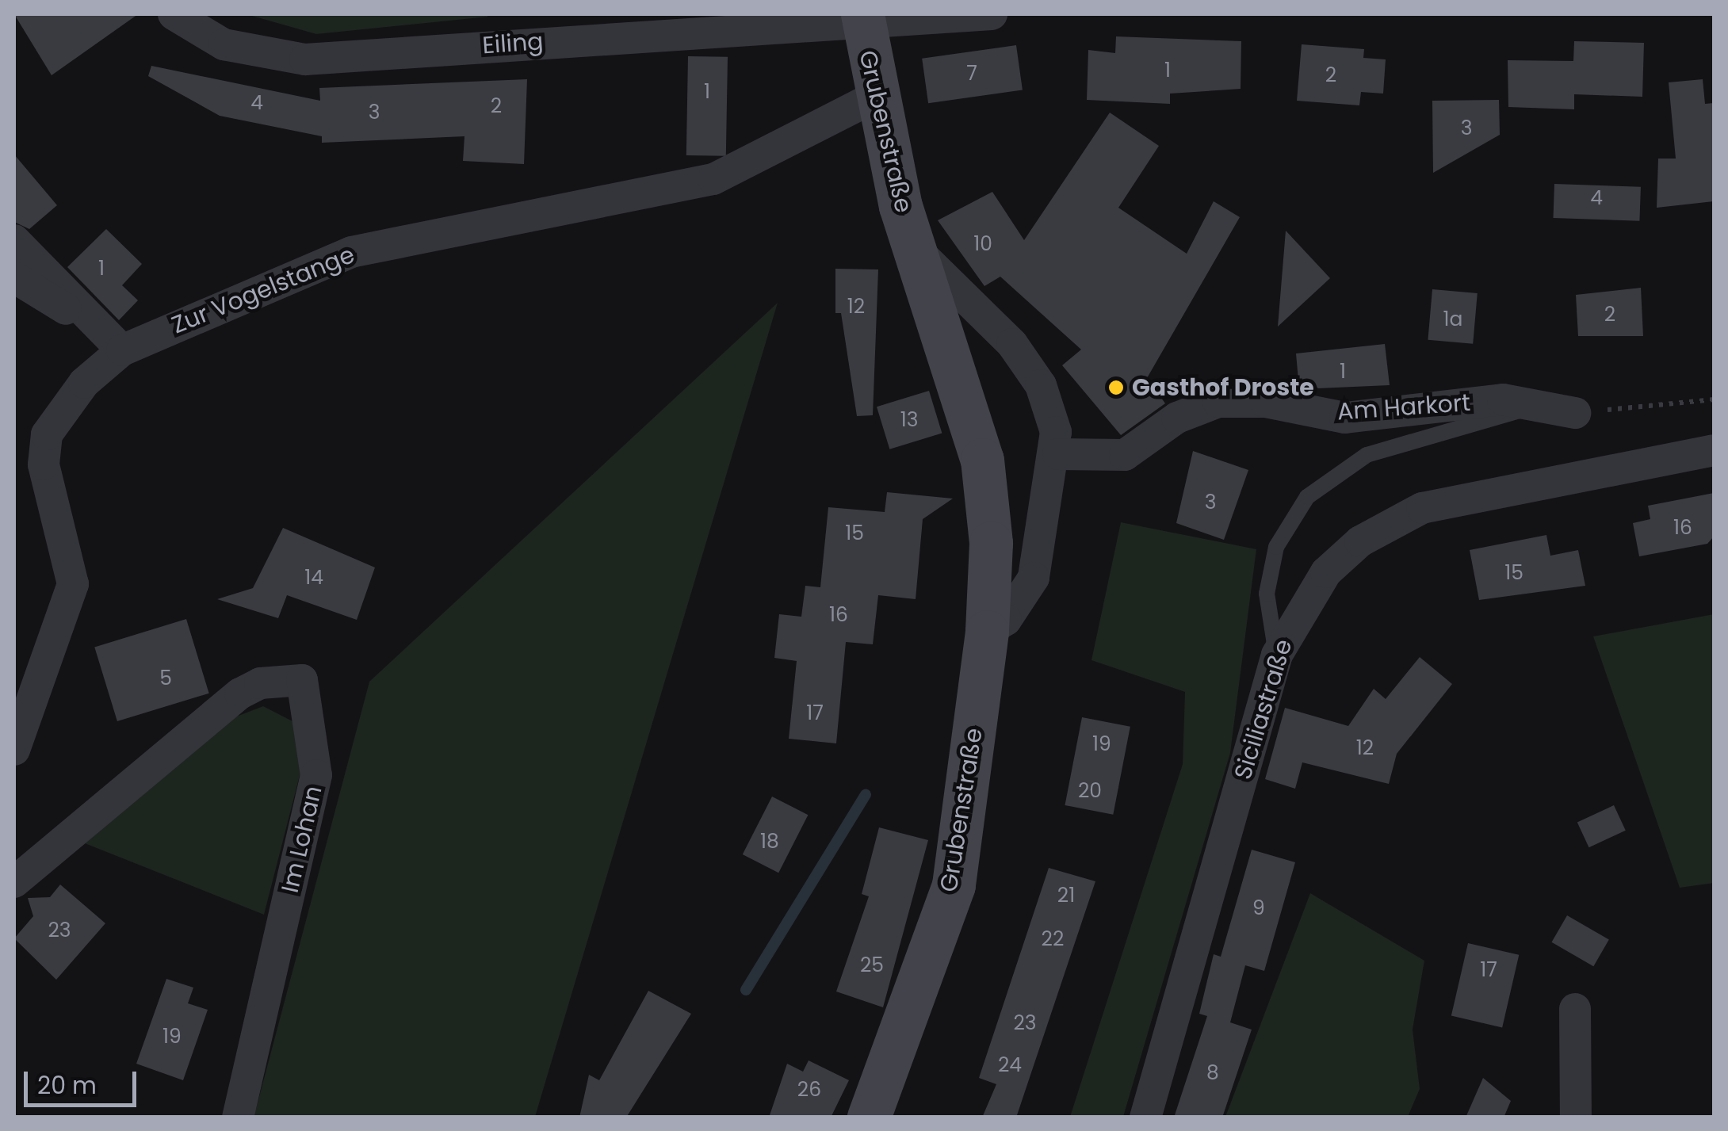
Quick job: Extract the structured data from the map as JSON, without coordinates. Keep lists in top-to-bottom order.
{
  "streets": {
    "main road": ["Grubenstraße"],
    "street": [
      "Eiling",
      "Zur Vogelstange",
      "Am Harkort",
      "Siciliastraße",
      "Im Lohan"
    ]
  },
  "crossings": [
    ["Eiling", "Grubenstraße"],
    ["Grubenstraße", "Zur Vogelstange"],
    ["Grubenstraße", "Am Harkort"]
  ],
  "places": ["Gasthof Droste"],
  "house_numbers": [
    "1",
    "7",
    "2",
    "1",
    "4",
    "2",
    "3",
    "3",
    "4",
    "10",
    "1",
    "12",
    "2",
    "1a",
    "1",
    "13",
    "3",
    "16",
    "15",
    "15",
    "14",
    "16",
    "5",
    "17",
    "19",
    "12",
    "20",
    "18",
    "21",
    "9",
    "23",
    "22",
    "25",
    "17",
    "23",
    "19",
    "24",
    "8",
    "26"
  ],
  "scale_bar": "20 m"
}
